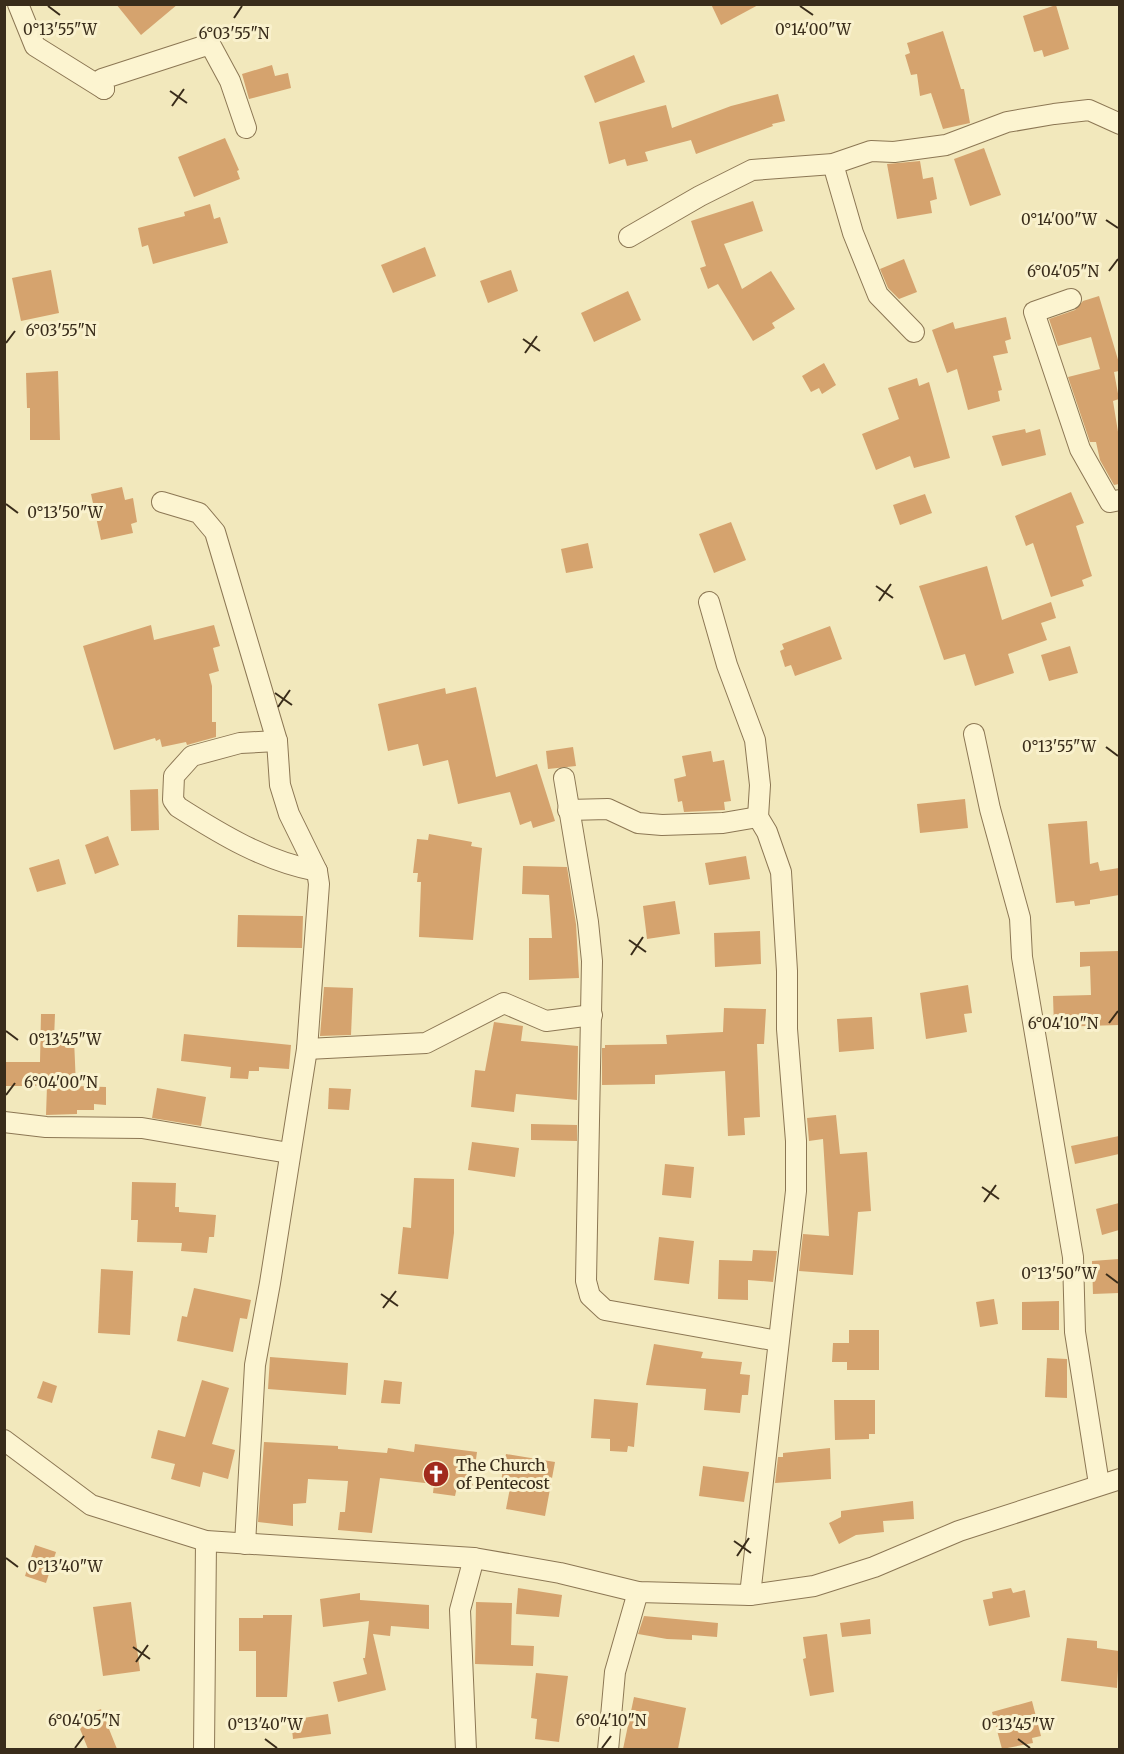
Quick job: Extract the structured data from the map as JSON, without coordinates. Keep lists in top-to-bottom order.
{
  "places": {
    "church": ["The Church of Pentecost"]
  },
  "coordinates": [
    "0°13'55\"W",
    "0°14'00\"W",
    "6°03'55\"N",
    "6°04'05\"N",
    "0°13'50\"W",
    "6°04'10\"N",
    "0°13'45\"W",
    "6°04'00\"N",
    "0°13'40\"W"
  ]
}
